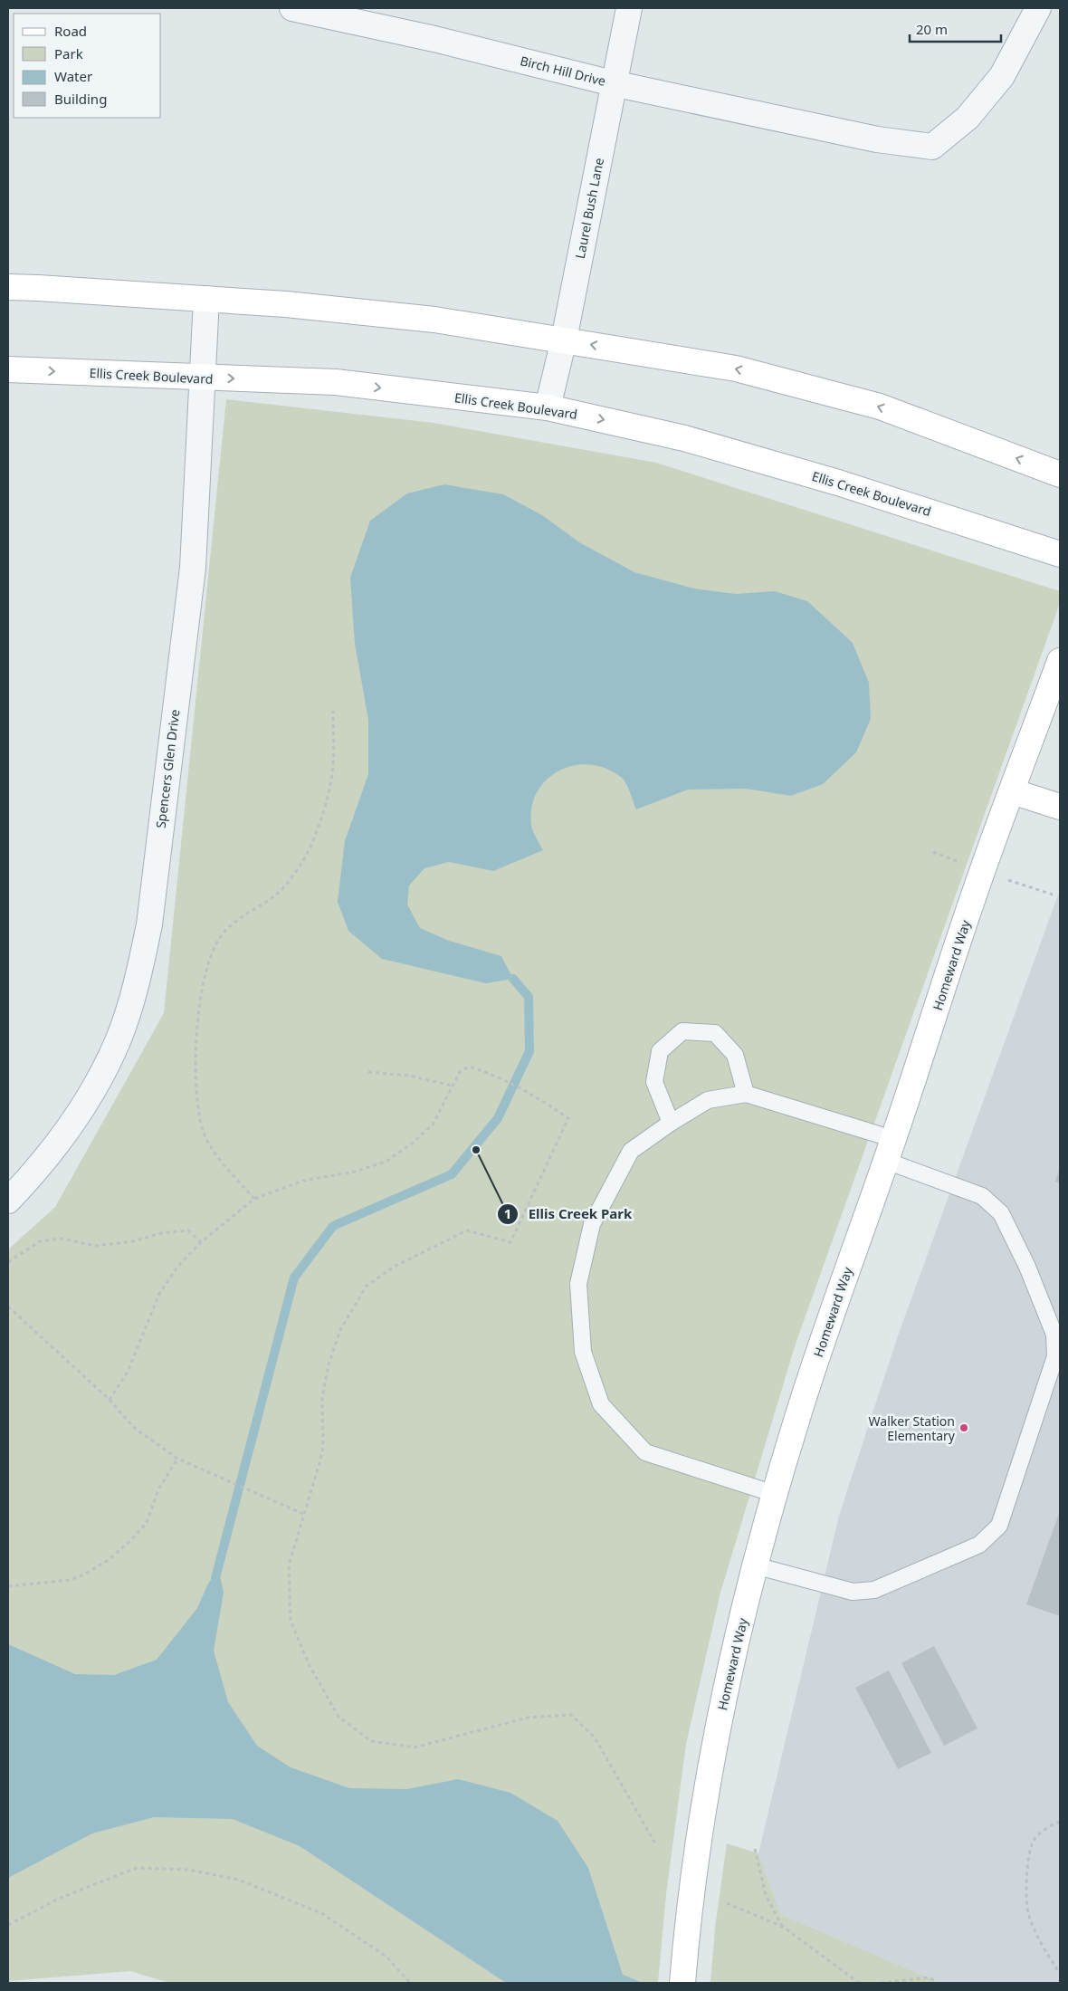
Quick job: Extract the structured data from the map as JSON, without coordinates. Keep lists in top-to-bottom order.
{
  "streets": {
    "street": [
      "Birch Hill Drive",
      "Laurel Bush Lane",
      "Ellis Creek Boulevard",
      "Spencers Glen Drive",
      "Homeward Way"
    ]
  },
  "crossings": [
    ["Birch Hill Drive", "Laurel Bush Lane"],
    ["Laurel Bush Lane", "Ellis Creek Boulevard"],
    ["Ellis Creek Boulevard", "Spencers Glen Drive"]
  ],
  "places": ["Ellis Creek Park", "Walker Station Elementary"],
  "legend": [
    "Road",
    "Park",
    "Water",
    "Building"
  ],
  "scale_bar": "20 m"
}
